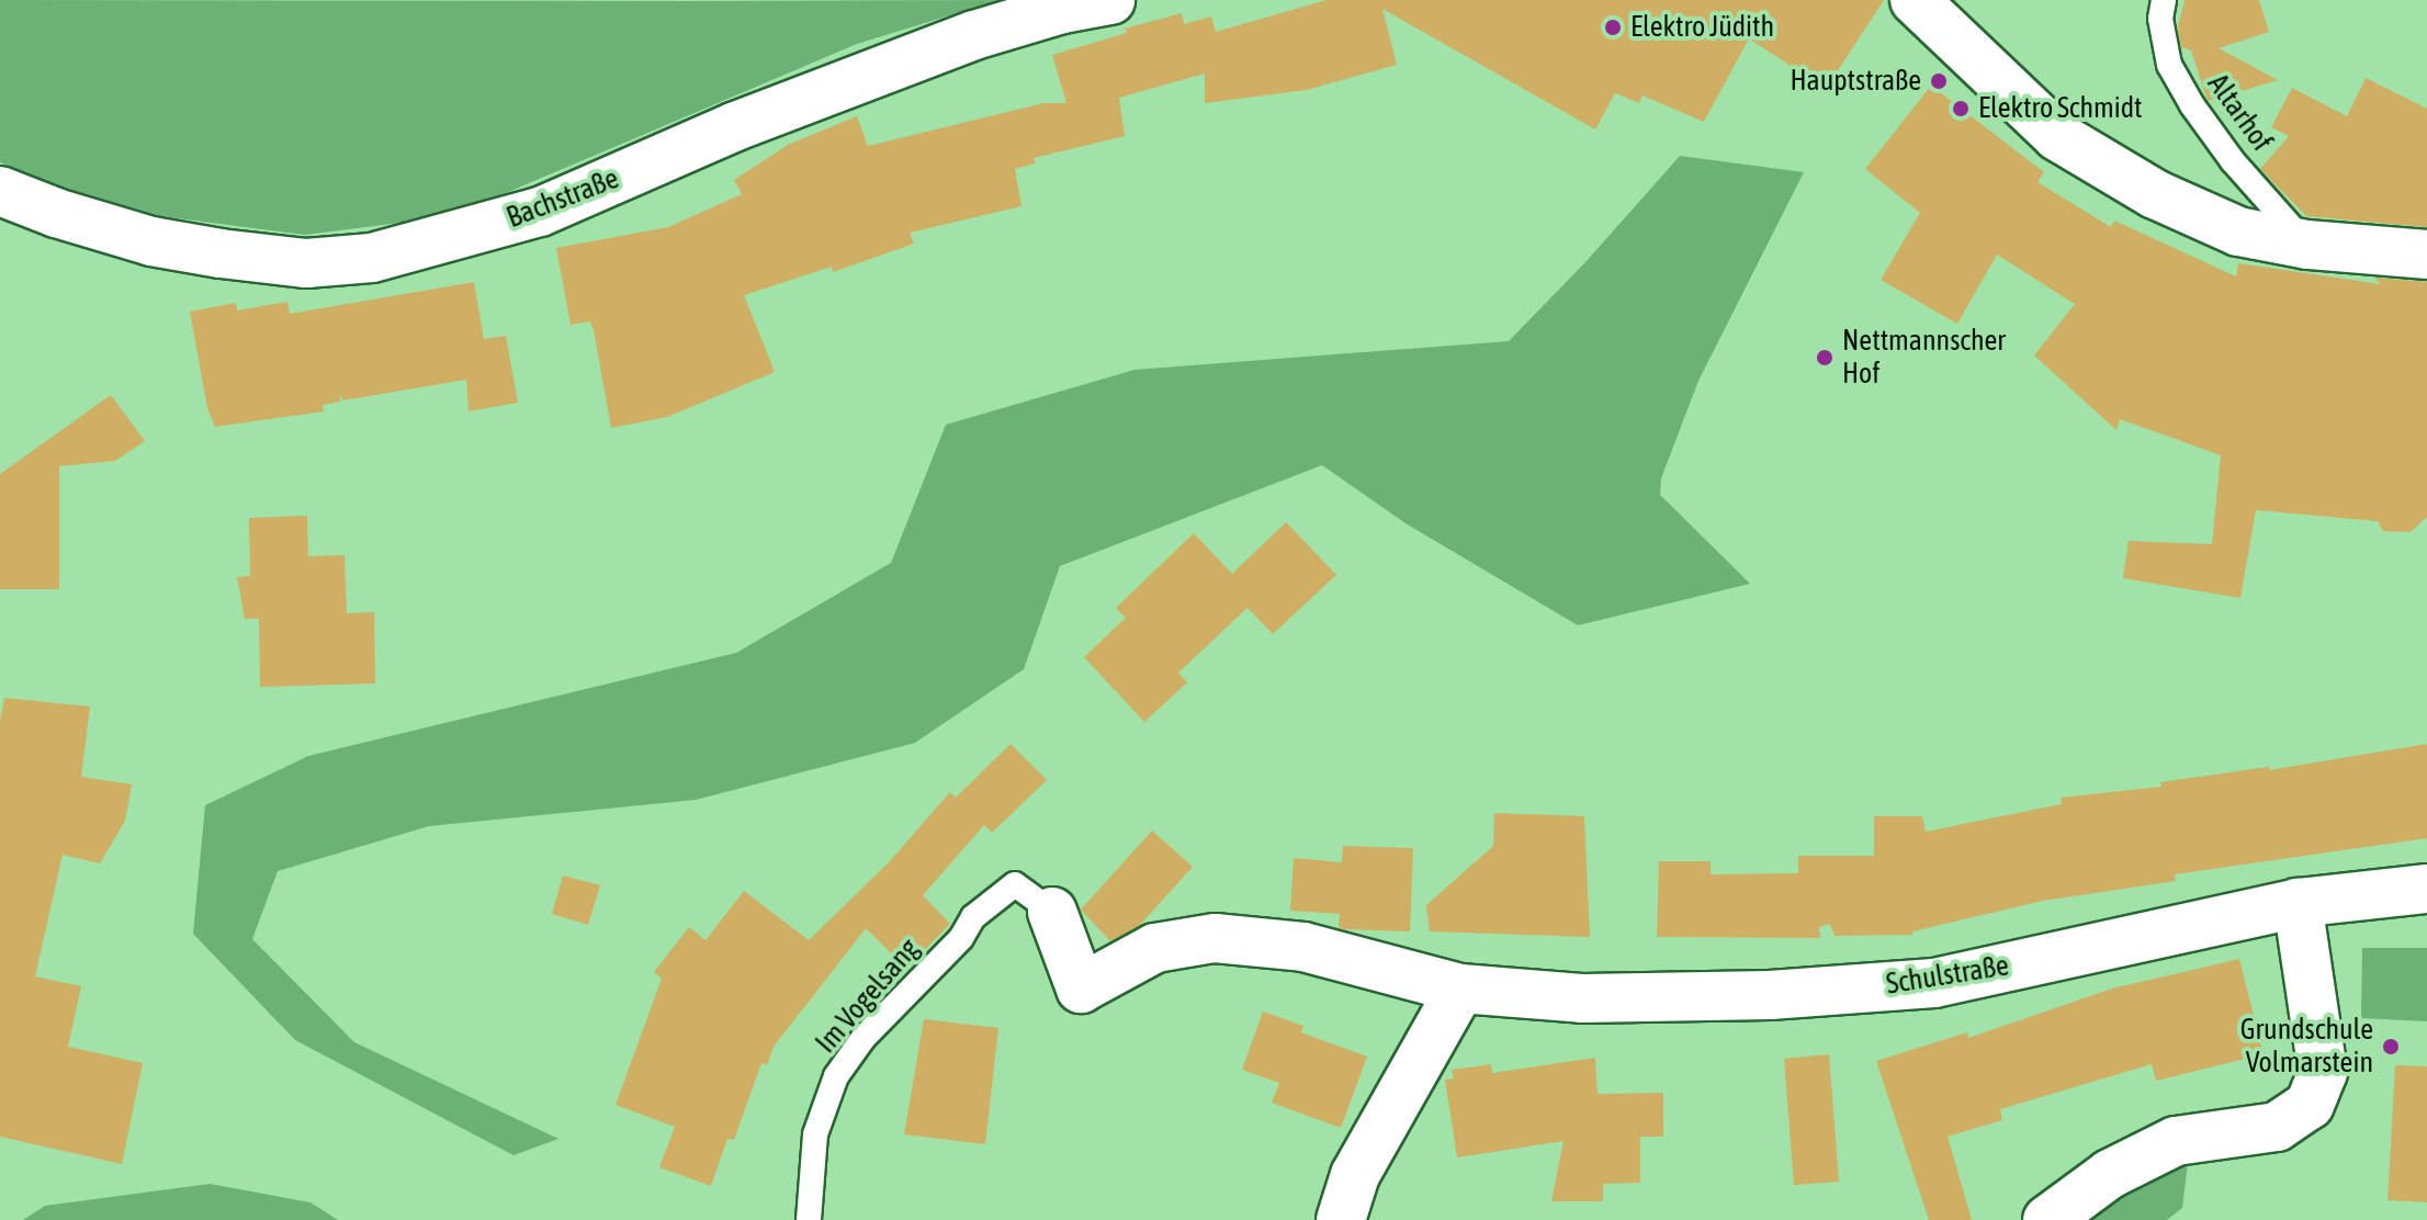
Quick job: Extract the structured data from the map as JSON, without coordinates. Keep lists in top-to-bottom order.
{
  "streets": {
    "street": ["Bachstraße", "Schulstraße"],
    "lane": ["Altarhof", "Im Vogelsang"]
  },
  "crossings": [
    ["Schulstraße", "Im Vogelsang"]
  ],
  "places": [
    "Elektro Jüdith",
    "Hauptstraße",
    "Elektro Schmidt",
    "Nettmannscher Hof",
    "Grundschule Volmarstein"
  ]
}
